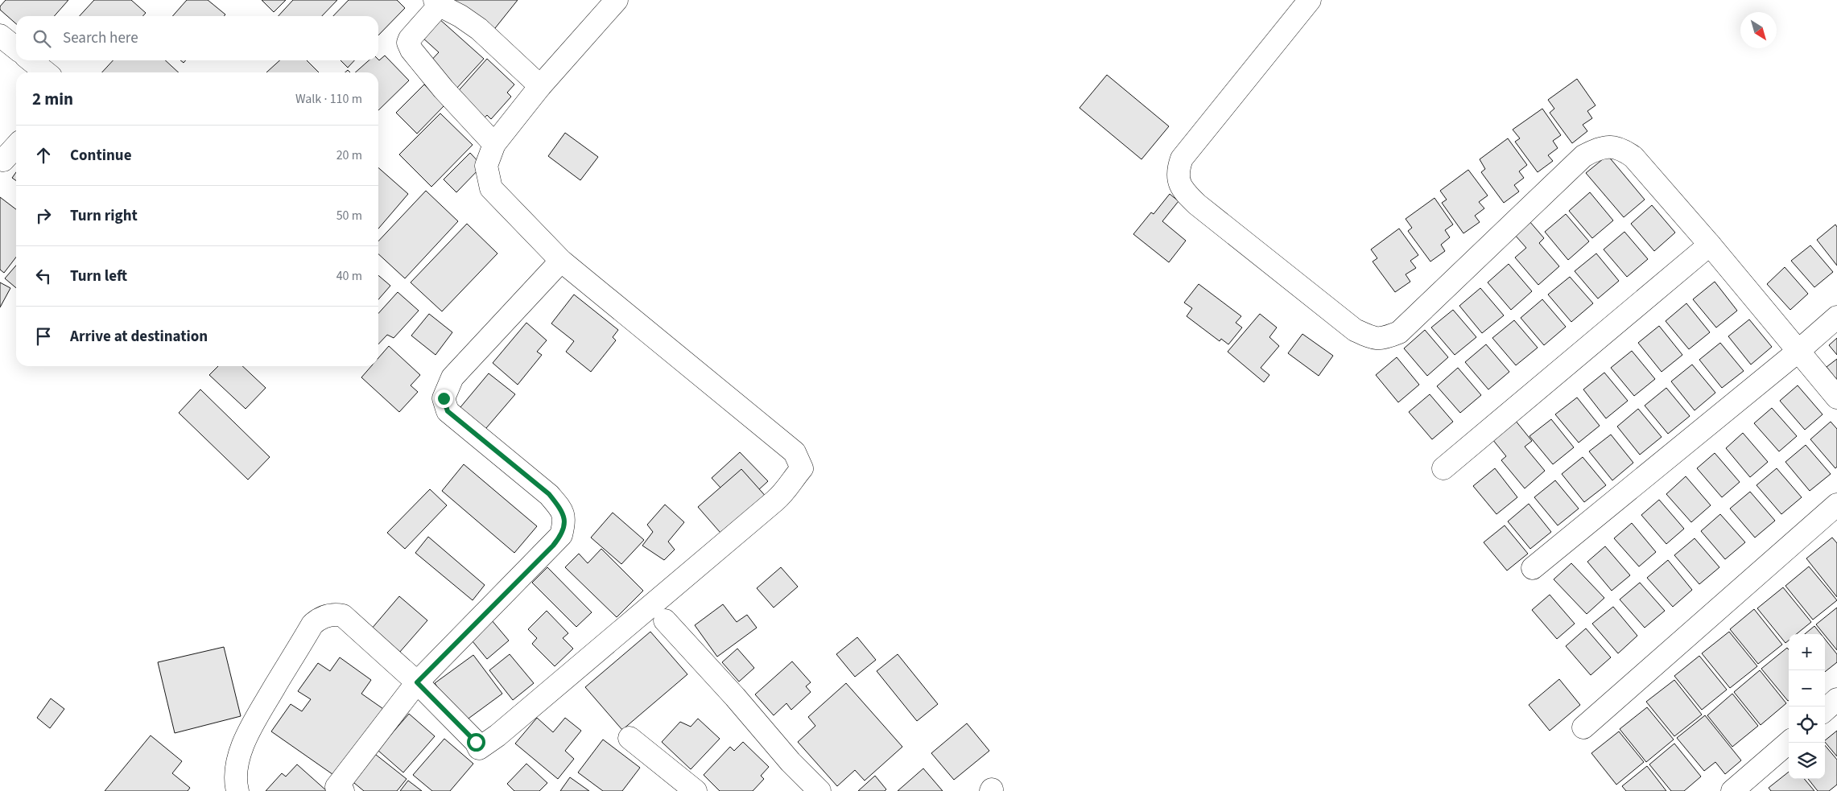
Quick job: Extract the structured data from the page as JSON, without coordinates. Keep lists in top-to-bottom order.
{
  "north": "bottom right",
  "page": {
    "search": "Search here",
    "heading": ["2 min", "Walk · 110 m"],
    "list": [
      ["Continue", "20 m"],
      ["Turn right", "50 m"],
      ["Turn left", "40 m"],
      "Arrive at destination"
    ],
    "map_buttons": ["+", "−"]
  }
}
